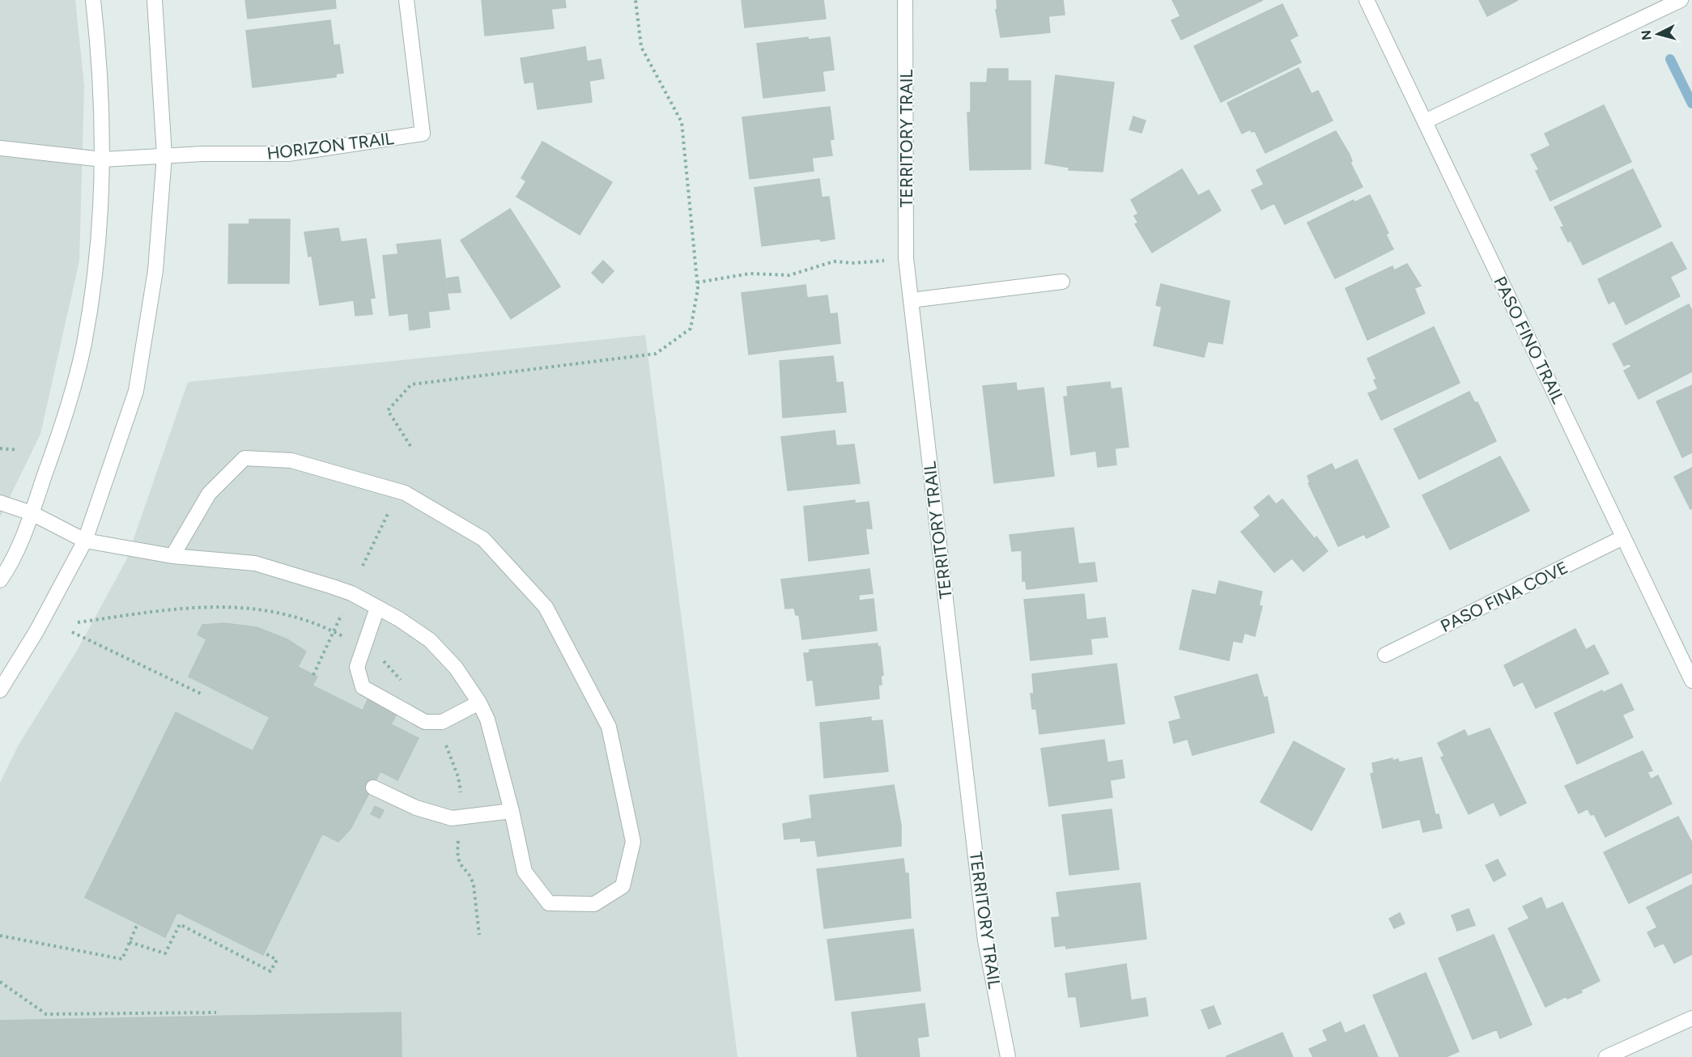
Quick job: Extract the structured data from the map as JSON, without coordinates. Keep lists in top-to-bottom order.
{
  "streets": {
    "street": [
      "TERRITORY TRAIL",
      "HORIZON TRAIL",
      "PASO FINO TRAIL",
      "PASO FINA COVE"
    ]
  },
  "crossings": [
    ["PASO FINO TRAIL", "PASO FINA COVE"]
  ],
  "north": "left"
}
